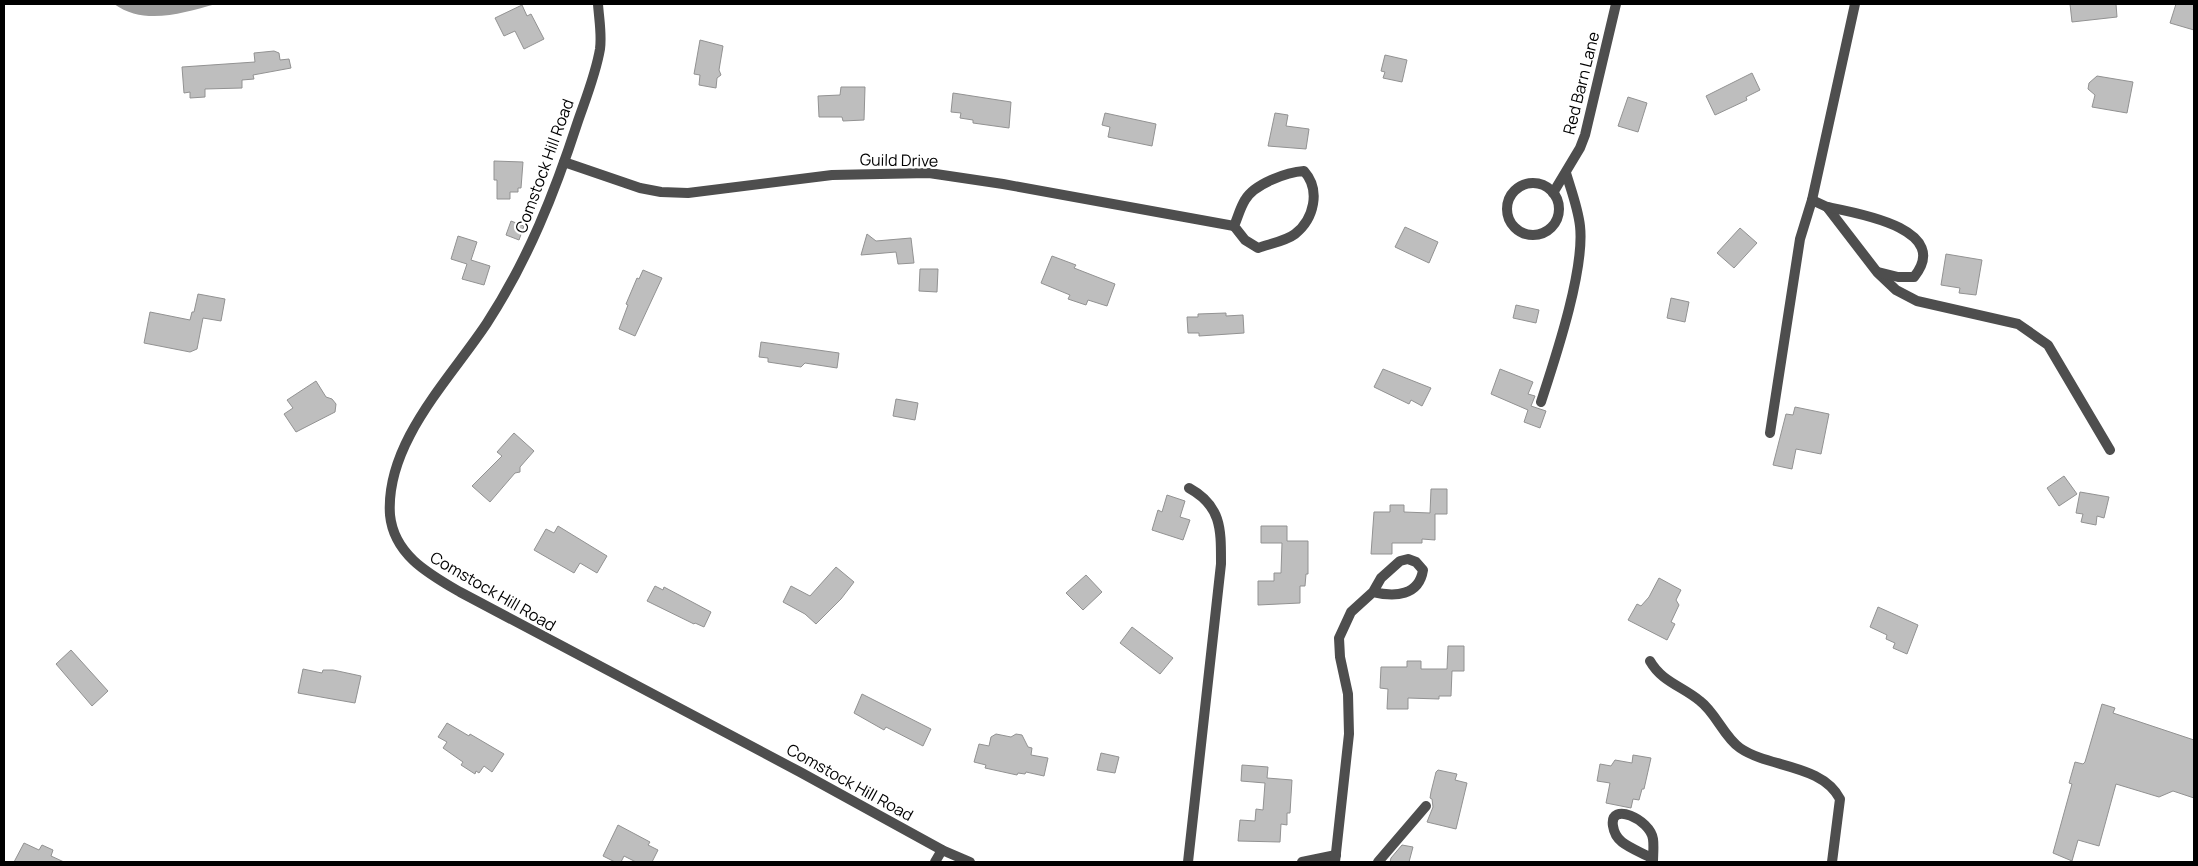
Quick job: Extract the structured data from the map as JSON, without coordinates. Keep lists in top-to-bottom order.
{
  "streets": {
    "street": ["Red Barn Lane", "Guild Drive", "Comstock Hill Road"]
  },
  "crossings": [
    ["Guild Drive", "Comstock Hill Road"]
  ]
}
